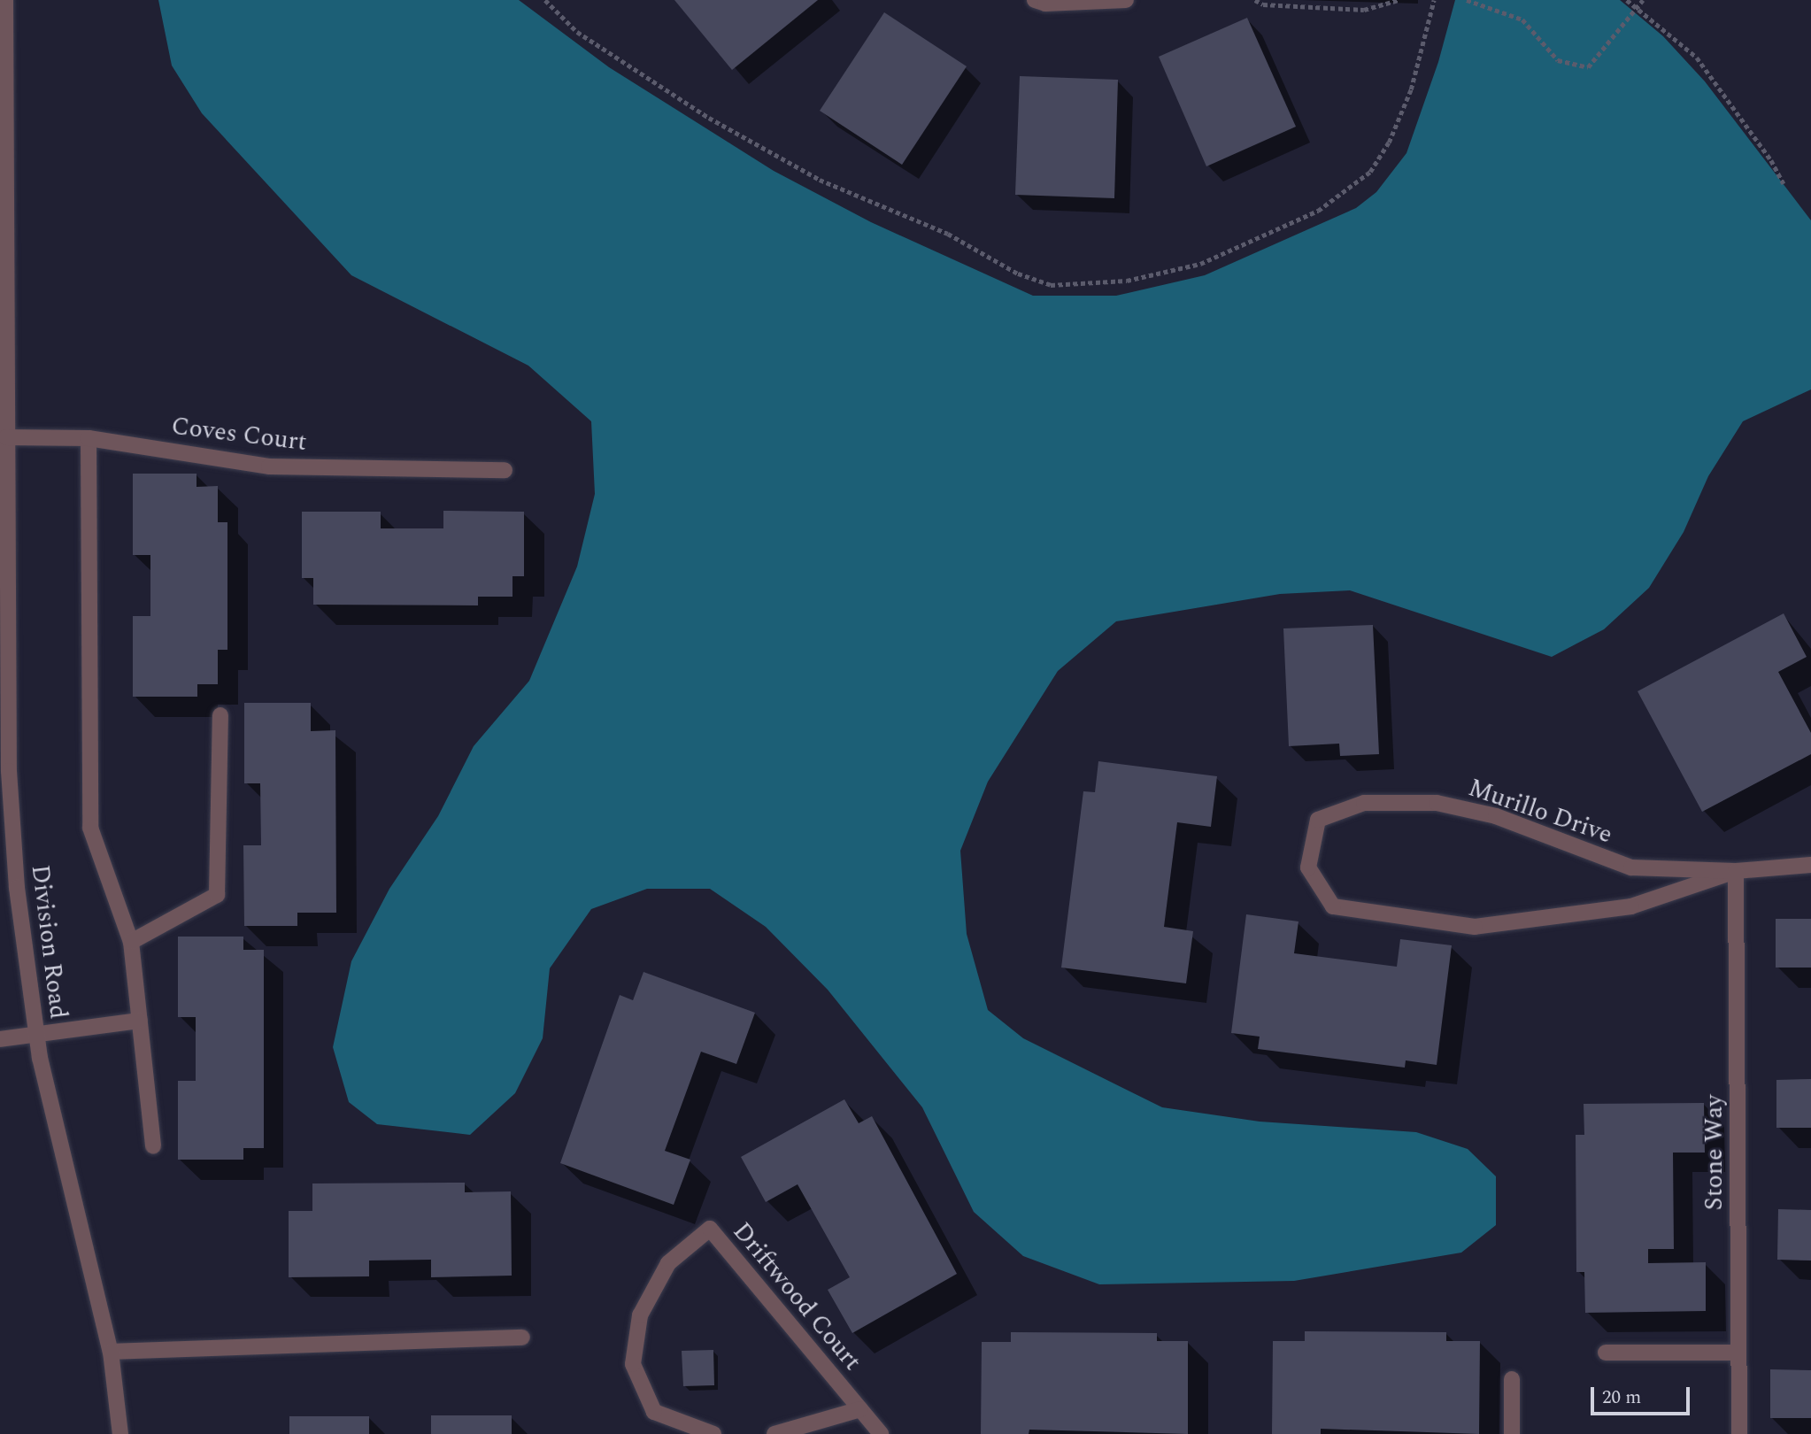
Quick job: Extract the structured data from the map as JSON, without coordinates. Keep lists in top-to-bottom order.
{
  "streets": {
    "street": [
      "Coves Court",
      "Murillo Drive",
      "Division Road",
      "Stone Way",
      "Driftwood Court"
    ]
  },
  "crossings": [
    ["Coves Court", "Division Road"],
    ["Murillo Drive", "Stone Way"]
  ],
  "scale_bar": "20 m"
}
